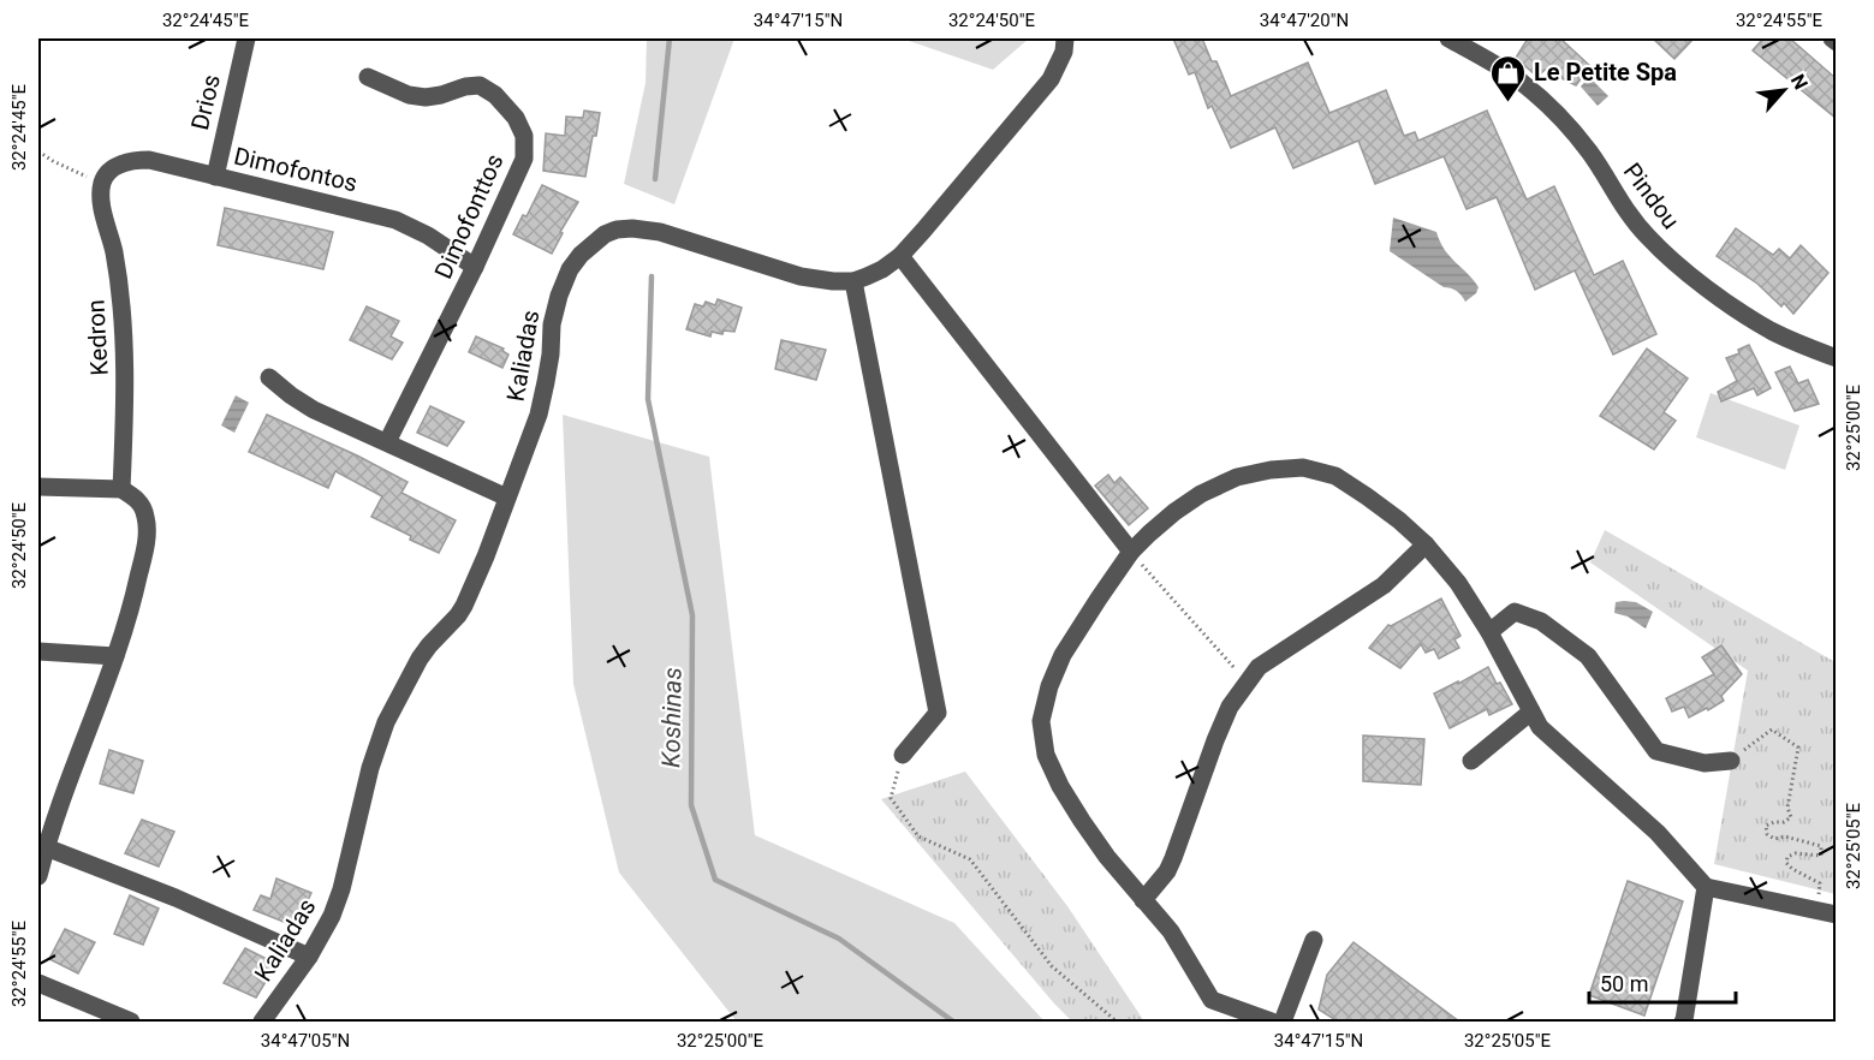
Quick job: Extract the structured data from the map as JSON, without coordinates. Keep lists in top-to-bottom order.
{
  "streets": {
    "street": [
      "Drios",
      "Dimofontos",
      "Pindou",
      "Dimofonttos",
      "Kedron",
      "Kaliadas"
    ]
  },
  "crossings": [
    ["Drios", "Dimofontos"],
    ["Dimofontos", "Dimofonttos"],
    ["Dimofontos", "Kedron"]
  ],
  "water": ["Koshinas"],
  "places": {
    "shop": ["Le Petite Spa"]
  },
  "scale_bar": "50 m",
  "north": "top right",
  "coordinates": [
    "32°24'45\"E",
    "34°47'15\"N",
    "32°24'50\"E",
    "34°47'20\"N",
    "32°24'55\"E",
    "32°25'00\"E",
    "32°25'05\"E",
    "34°47'05\"N"
  ]
}
